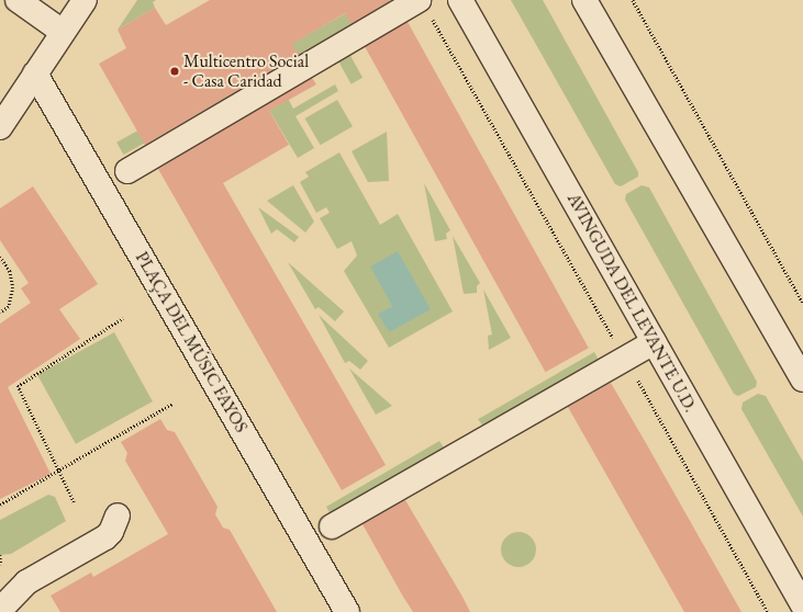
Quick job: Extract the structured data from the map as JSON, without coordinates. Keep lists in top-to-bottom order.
{
  "streets": {
    "street": ["AVINGUDA DEL LEVANTE U.D.", "PLAÇA DEL MÚSIC FAYOS"]
  },
  "places": ["Multicentro Social - Casa Caridad"]
}
